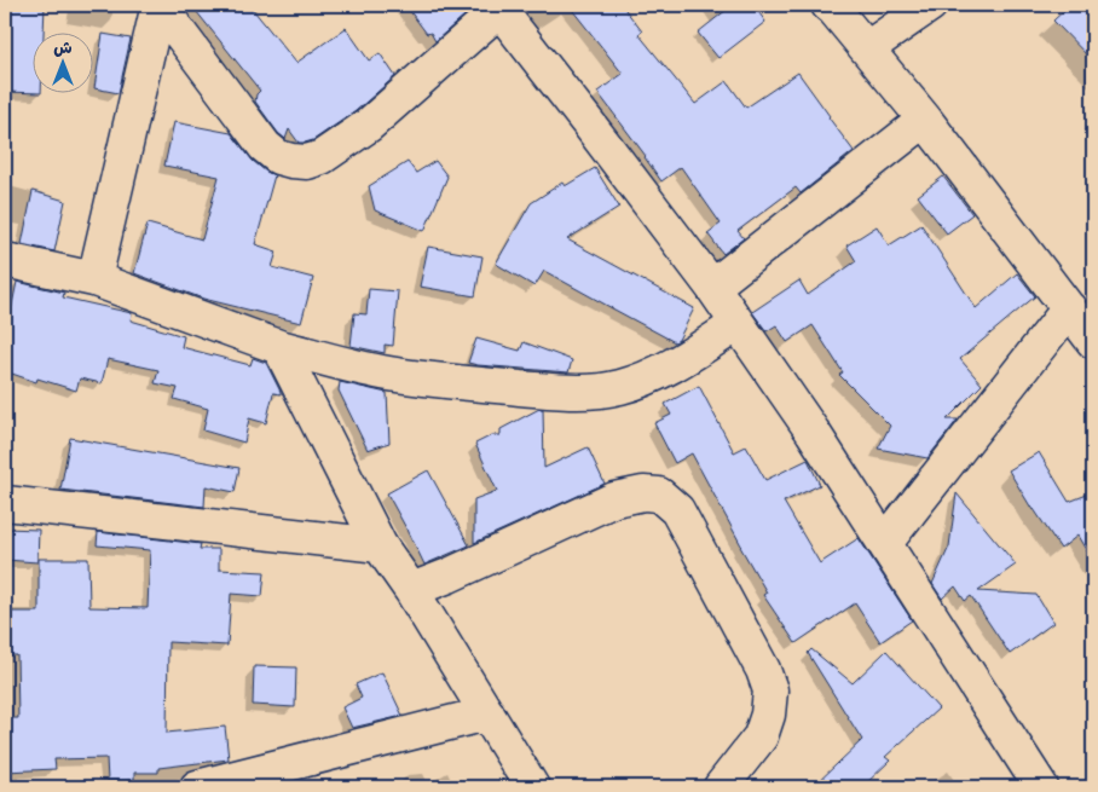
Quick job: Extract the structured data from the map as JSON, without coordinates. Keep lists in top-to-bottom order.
{
  "north": "top"
}
